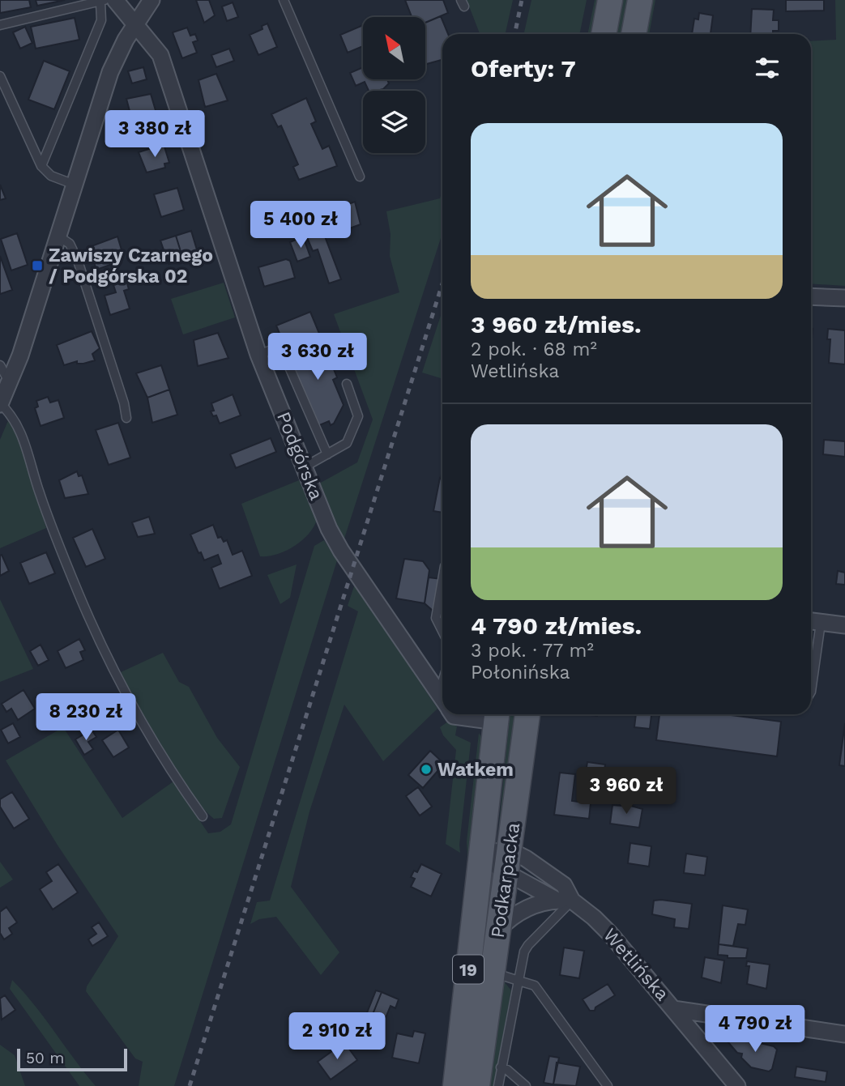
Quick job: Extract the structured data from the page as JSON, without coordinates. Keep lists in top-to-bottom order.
{
  "streets": {
    "main road": ["Podkarpacka", "19"],
    "street": ["Podgórska", "Wetlińska"]
  },
  "crossings": [
    ["Podgórska", "Podkarpacka"],
    ["Podkarpacka", "Wetlińska"]
  ],
  "places": {
    "transit": ["Zawiszy Czarnego / Podgórska 02"],
    "other": ["Watkem"]
  },
  "scale_bar": "50 m",
  "north": "top left",
  "page": {
    "heading": "Oferty: 7",
    "list": [
      {
        "name": "3 960 zł/mies.",
        "note": "2 pok. · 68 m² · Wetlińska"
      },
      {
        "name": "4 790 zł/mies.",
        "note": "3 pok. · 77 m² · Połonińska"
      }
    ],
    "price": [
      "3 380 zł",
      "5 400 zł",
      "3 630 zł",
      "8 230 zł",
      "3 960 zł",
      "4 790 zł",
      "2 910 zł"
    ],
    "scale": "50 m"
  }
}
